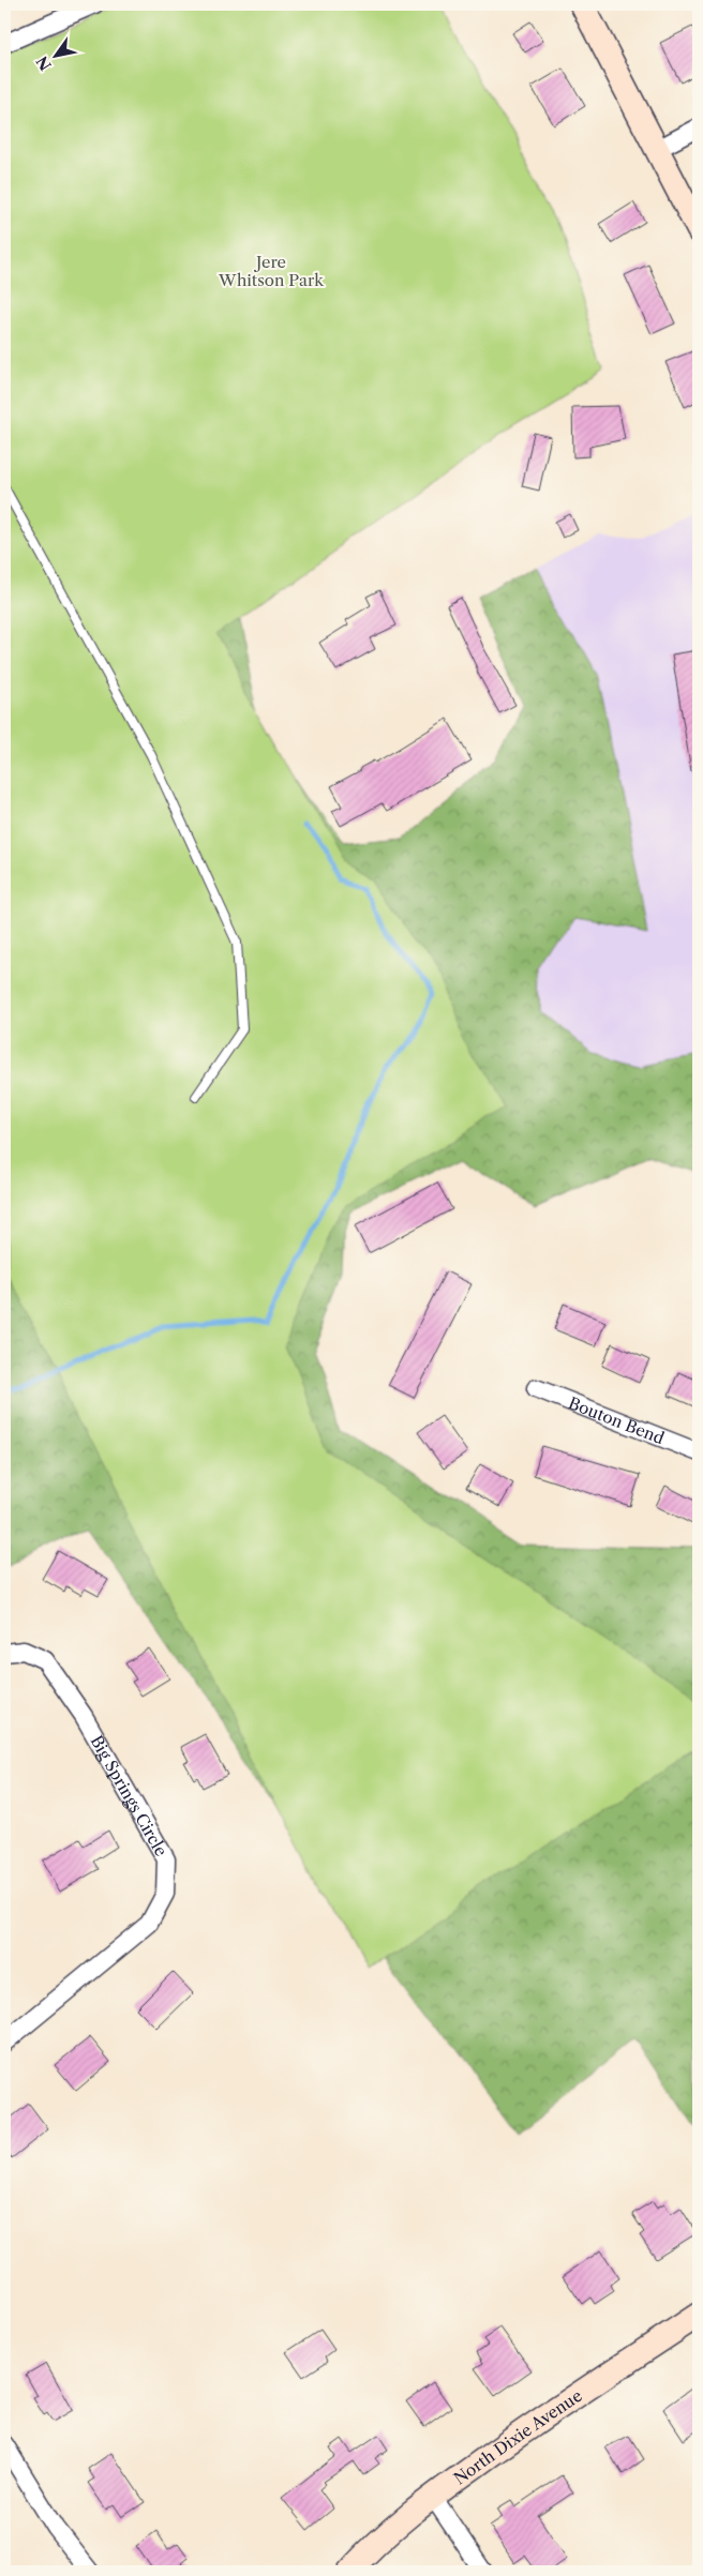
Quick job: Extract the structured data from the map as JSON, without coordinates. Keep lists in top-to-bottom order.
{
  "streets": {
    "street": ["Bouton Bend", "Big Springs Circle", "North Dixie Avenue"]
  },
  "parks": ["Jere Whitson Park"],
  "north": "bottom left"
}
